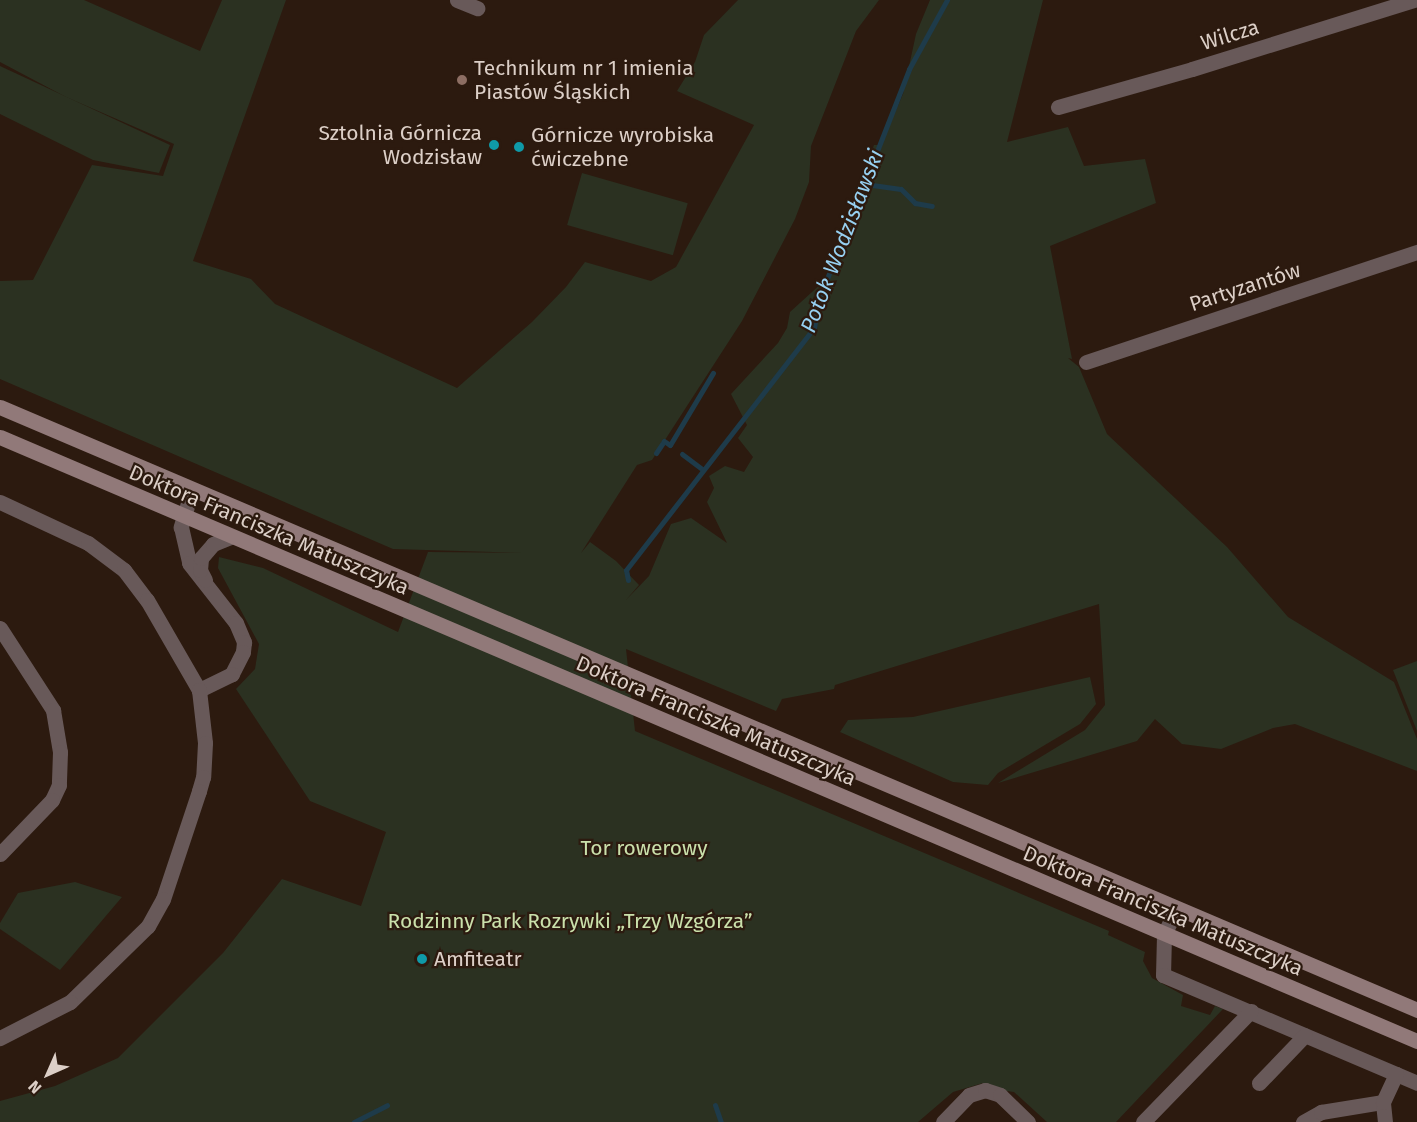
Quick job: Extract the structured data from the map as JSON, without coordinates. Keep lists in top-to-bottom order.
{
  "streets": {
    "main road": ["Doktora Franciszka Matuszczyka"],
    "street": ["Wilcza", "Partyzantów"]
  },
  "water": ["Potok Wodzisławski"],
  "parks": ["Tor rowerowy", "Rodzinny Park Rozrywki „Trzy Wzgórza”"],
  "places": [
    "Technikum nr 1 imienia Piastów Śląskich",
    "Sztolnia Górnicza Wodzisław",
    "Górnicze wyrobiska ćwiczebne",
    "Amfiteatr"
  ],
  "north": "bottom left"
}
